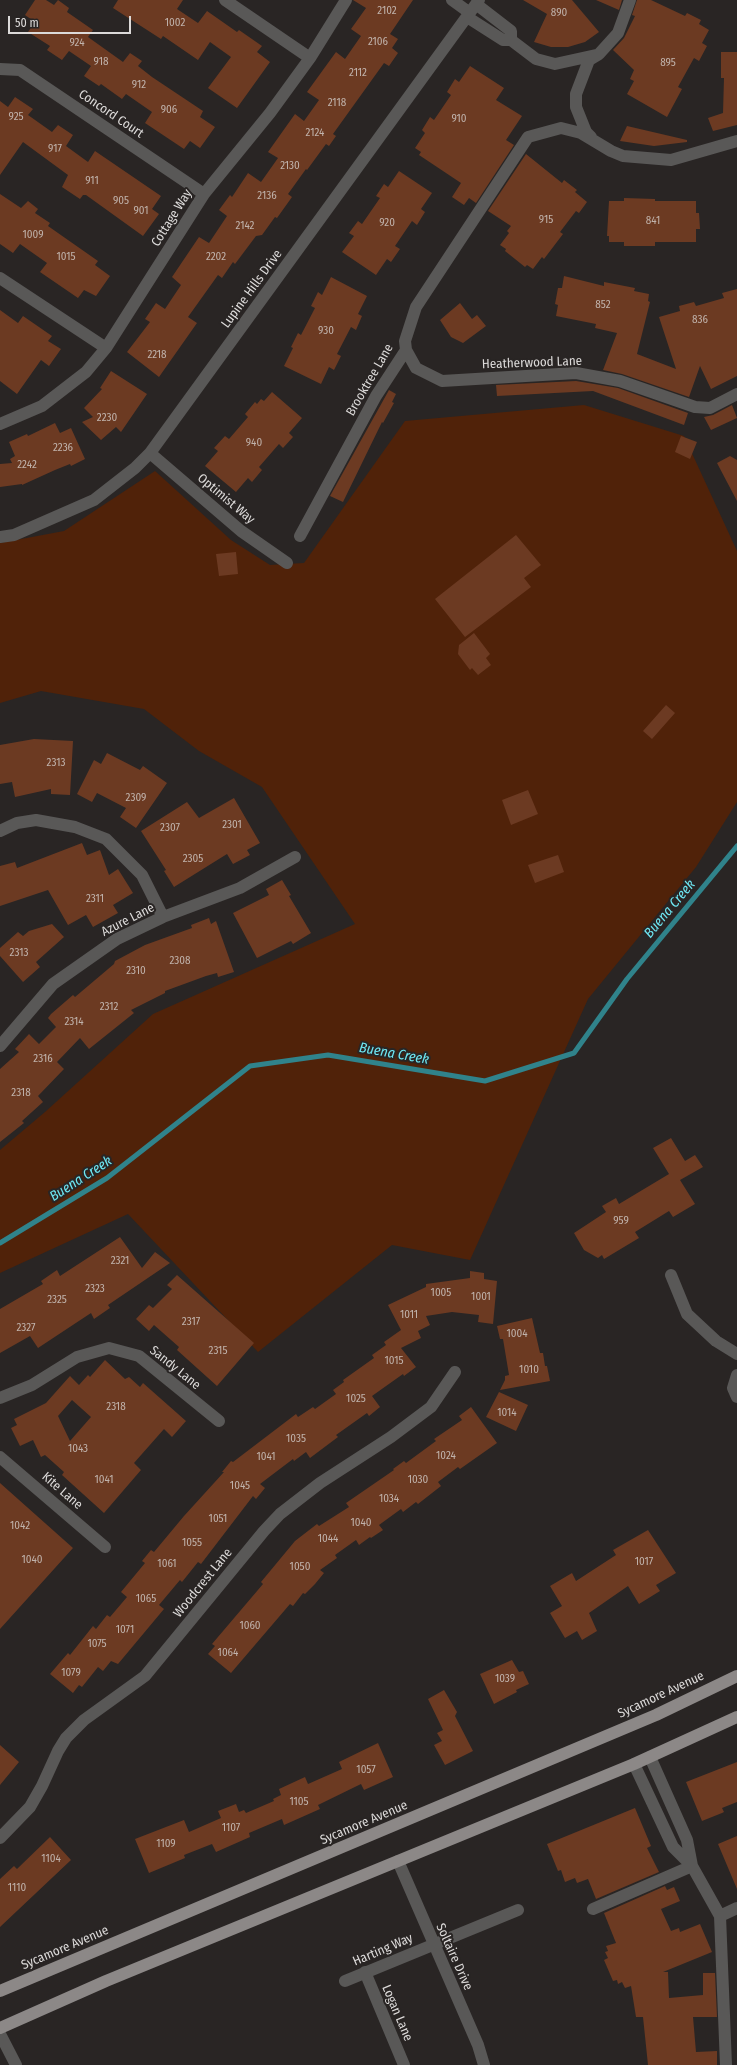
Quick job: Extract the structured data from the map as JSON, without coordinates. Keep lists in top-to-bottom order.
{
  "streets": {
    "main road": ["Sycamore Avenue"],
    "street": [
      "Concord Court",
      "Cottage Way",
      "Lupine Hills Drive",
      "Heatherwood Lane",
      "Brooktree Lane",
      "Optimist Way",
      "Azure Lane",
      "Sandy Lane",
      "Kite Lane",
      "Woodcrest Lane",
      "Harting Way",
      "Soltaire Drive",
      "Logan Lane"
    ]
  },
  "crossings": [
    ["Concord Court", "Cottage Way"],
    ["Lupine Hills Drive", "Optimist Way"],
    ["Heatherwood Lane", "Brooktree Lane"],
    ["Harting Way", "Soltaire Drive"],
    ["Harting Way", "Logan Lane"]
  ],
  "water": ["Buena Creek"],
  "house_numbers": [
    "2102",
    "890",
    "1002",
    "2106",
    "924",
    "918",
    "895",
    "2112",
    "912",
    "2118",
    "906",
    "925",
    "910",
    "2124",
    "917",
    "2130",
    "911",
    "2136",
    "905",
    "901",
    "915",
    "841",
    "920",
    "2142",
    "1009",
    "1015",
    "2202",
    "852",
    "836",
    "930",
    "2218",
    "2230",
    "940",
    "2236",
    "2242",
    "2313",
    "2309",
    "2301",
    "2307",
    "2305",
    "2311",
    "2313",
    "2308",
    "2310",
    "2312",
    "2314",
    "2316",
    "2318",
    "959",
    "2321",
    "2323",
    "1005",
    "1001",
    "2325",
    "1011",
    "2317",
    "2327",
    "1004",
    "2315",
    "1015",
    "1010",
    "1025",
    "2318",
    "1014",
    "1035",
    "1043",
    "1024",
    "1041",
    "1041",
    "1030",
    "1045",
    "1034",
    "1051",
    "1040",
    "1042",
    "1044",
    "1055",
    "1040",
    "1017",
    "1061",
    "1050",
    "1065",
    "1060",
    "1071",
    "1075",
    "1064",
    "1079",
    "1039",
    "1057",
    "1105",
    "1107",
    "1109",
    "1104",
    "1110"
  ],
  "scale_bar": "50 m"
}
